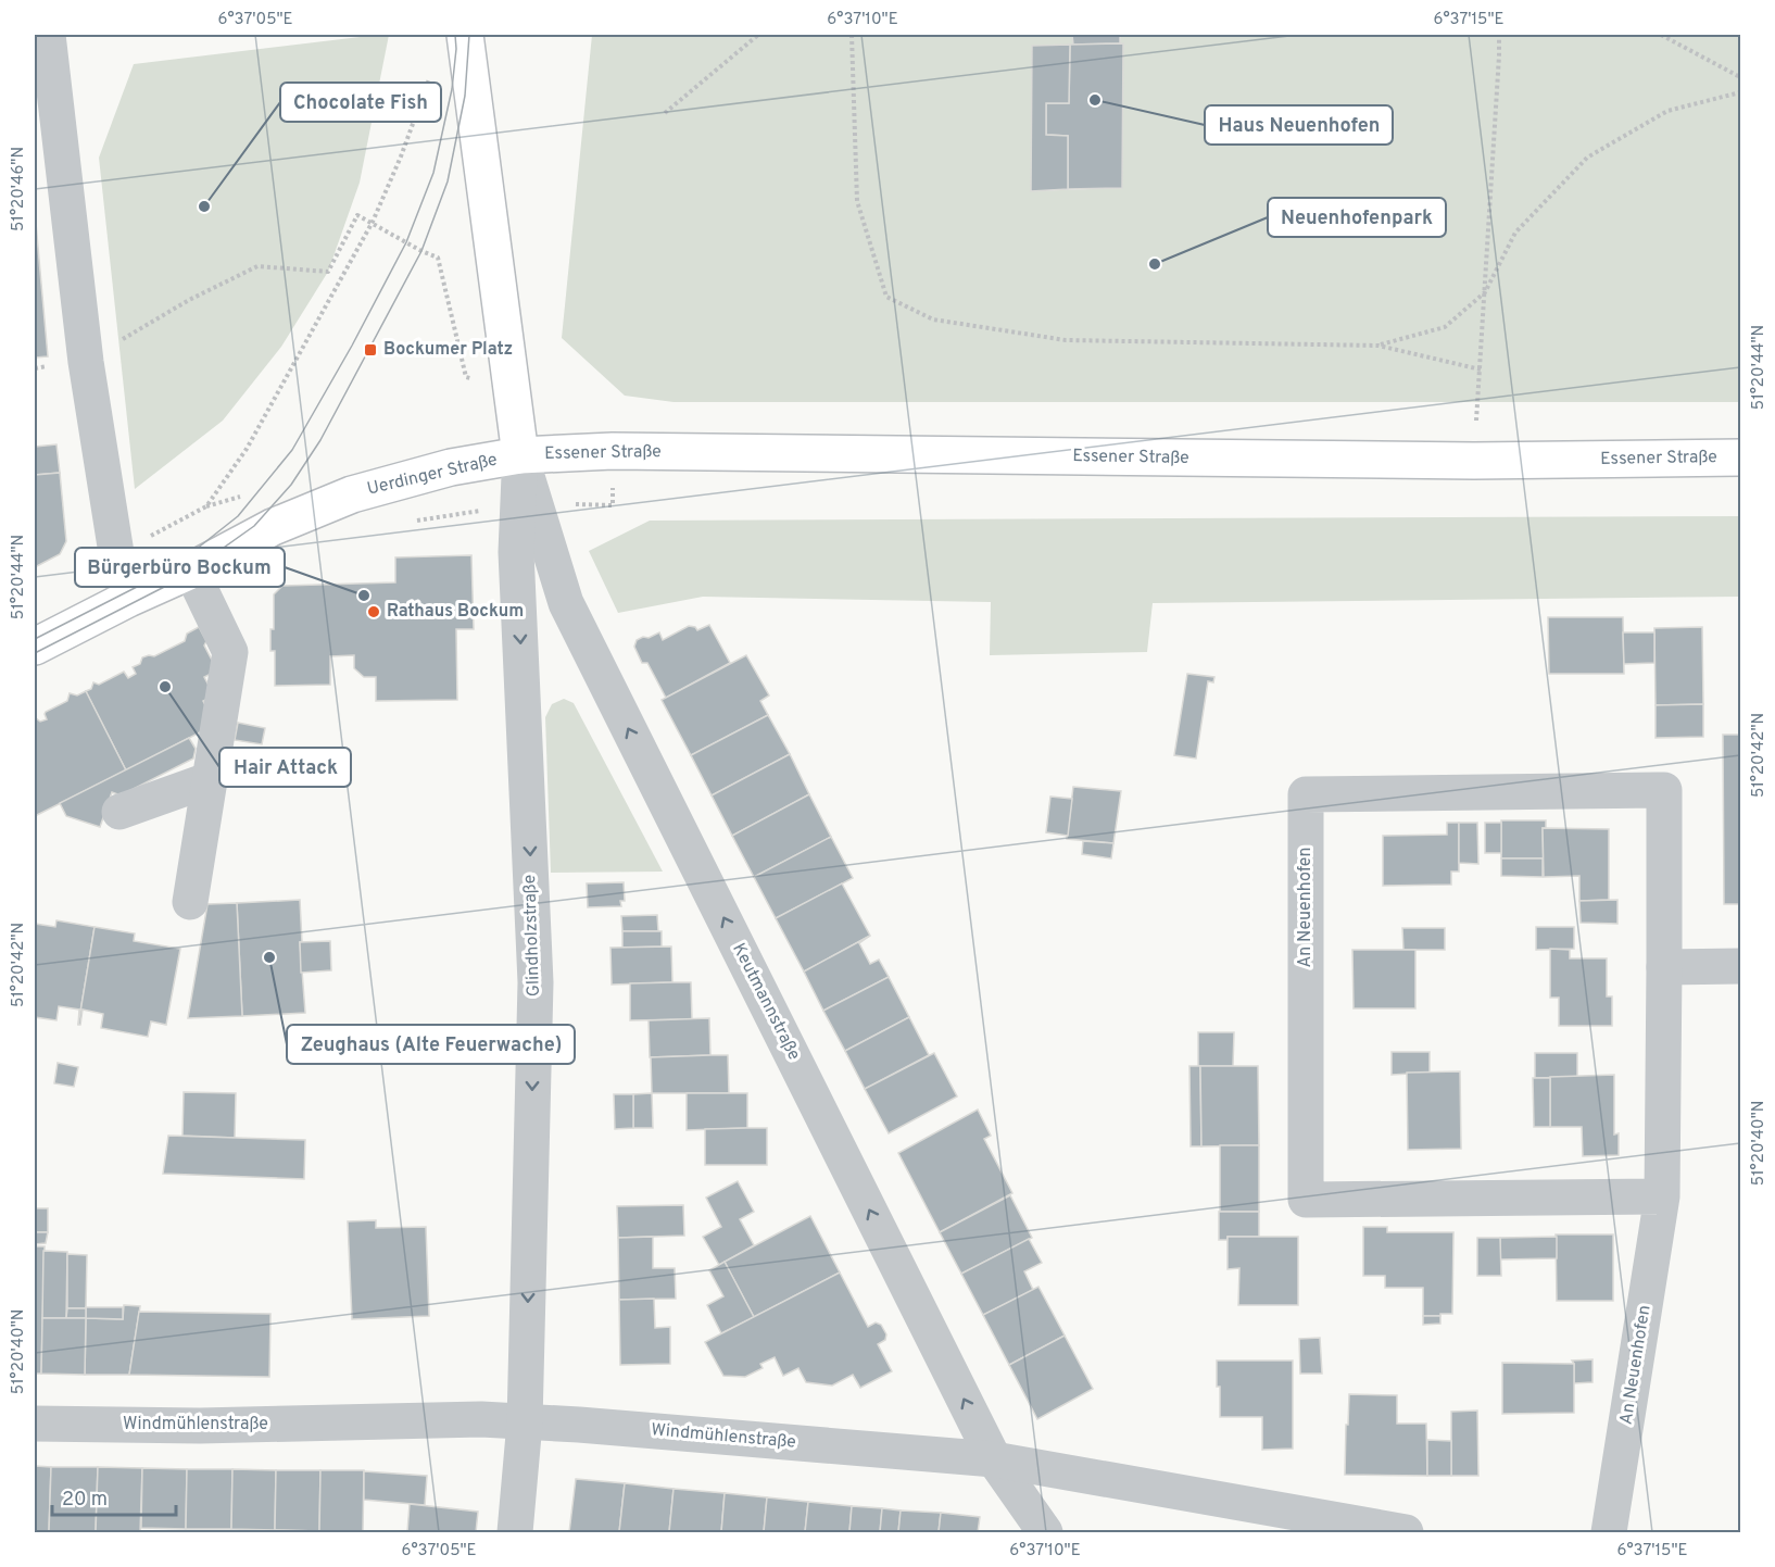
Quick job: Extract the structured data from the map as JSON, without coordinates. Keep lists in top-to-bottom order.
{
  "streets": {
    "main road": ["Essener Straße", "Uerdinger Straße"],
    "street": [
      "An Neuenhofen",
      "Glindholzstraße",
      "Keutmannstraße",
      "Windmühlenstraße"
    ]
  },
  "crossings": [
    ["Essener Straße", "Uerdinger Straße"],
    ["Essener Straße", "Keutmannstraße"],
    ["Uerdinger Straße", "Keutmannstraße"],
    ["Glindholzstraße", "Keutmannstraße"],
    ["Glindholzstraße", "Windmühlenstraße"],
    ["Keutmannstraße", "Windmühlenstraße"]
  ],
  "one_way": ["Glindholzstraße", "Keutmannstraße"],
  "places": {
    "other": [
      "Haus Neuenhofen",
      "Chocolate Fish",
      "Neuenhofenpark",
      "Bürgerbüro Bockum",
      "Rathaus Bockum",
      "Hair Attack",
      "Zeughaus (Alte Feuerwache)"
    ],
    "transit": ["Bockumer Platz"]
  },
  "scale_bar": "20 m",
  "coordinates": [
    "6°37'05\"E",
    "6°37'10\"E",
    "6°37'15\"E",
    "51°20'46\"N",
    "51°20'44\"N",
    "51°20'42\"N",
    "51°20'40\"N"
  ]
}
